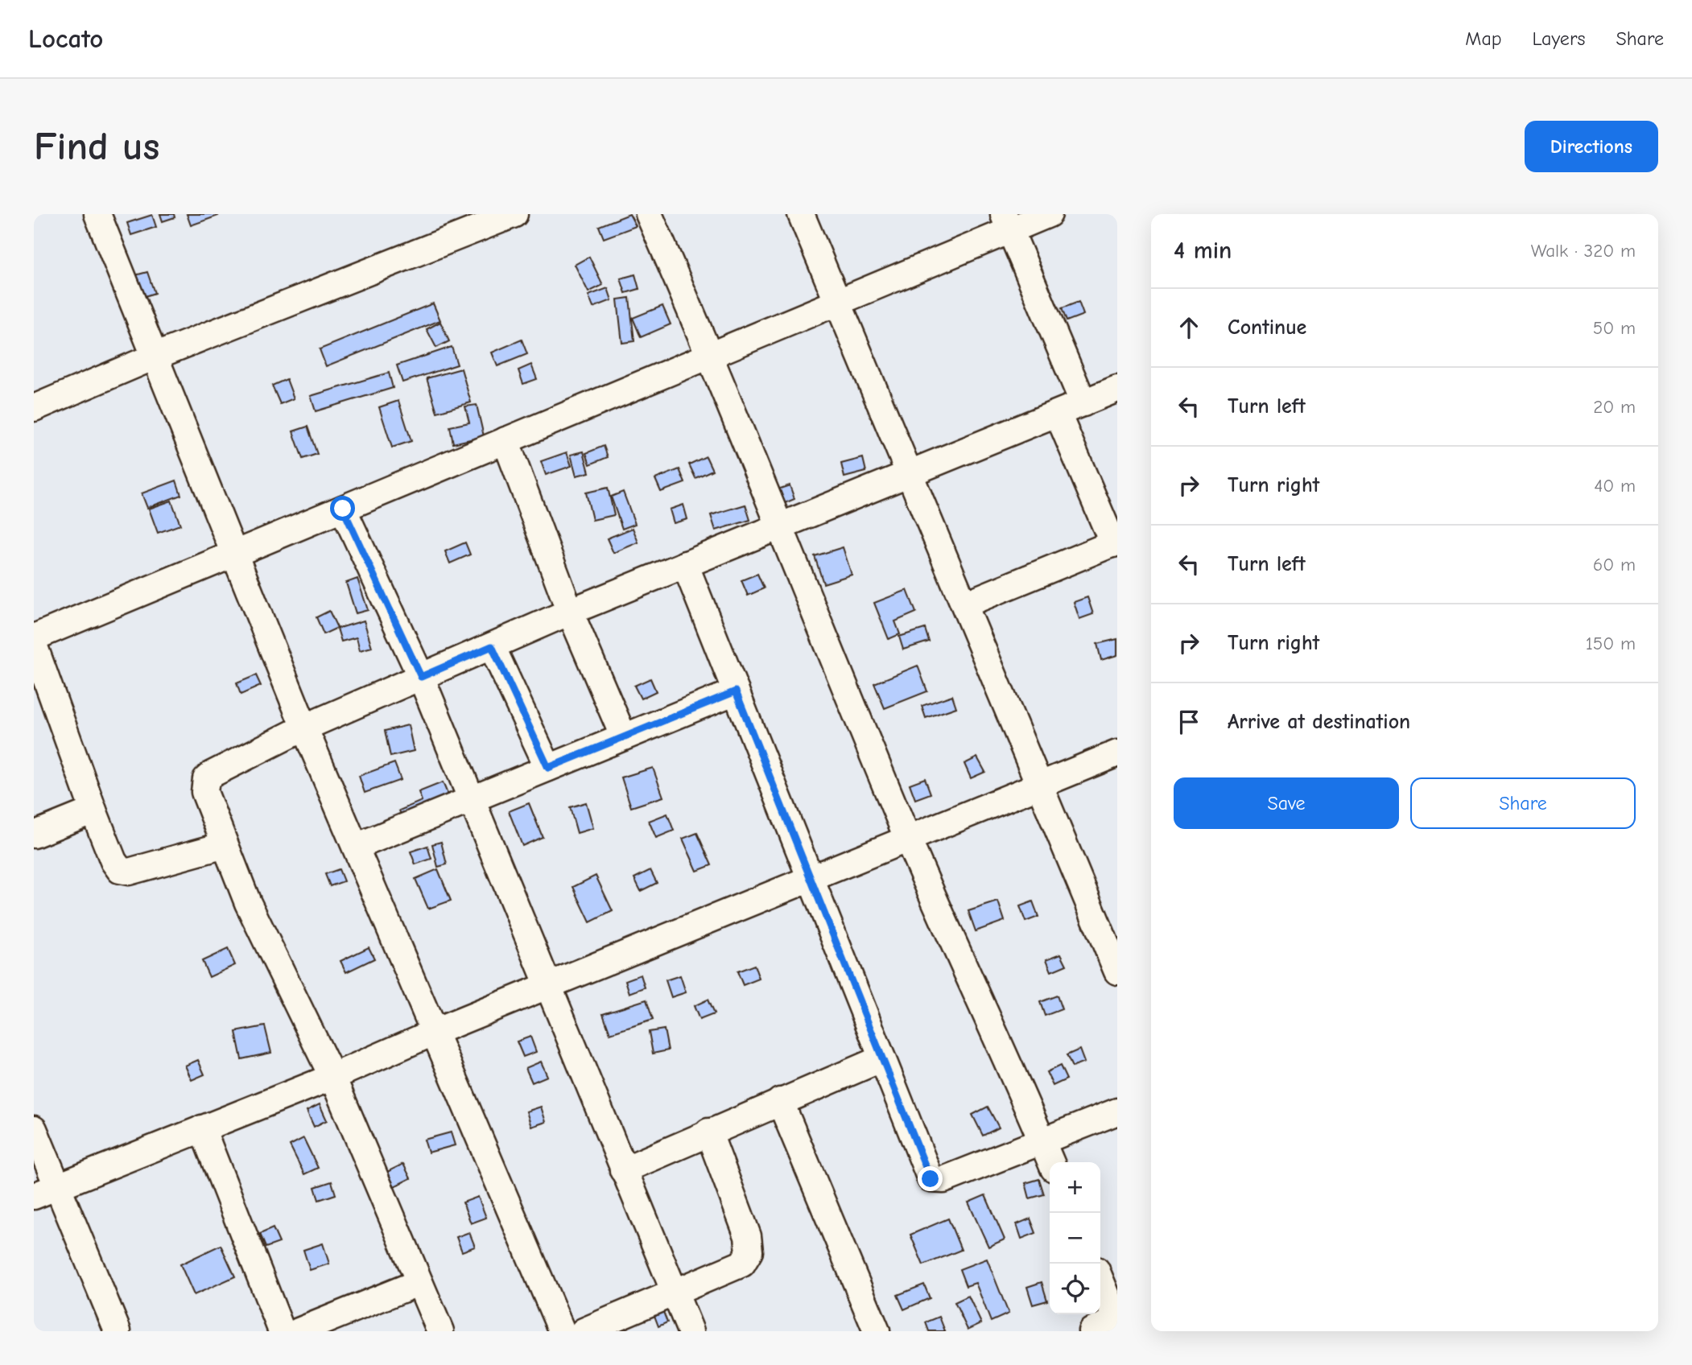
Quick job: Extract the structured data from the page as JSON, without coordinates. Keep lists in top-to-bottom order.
{
  "page": {
    "header": "Locato",
    "nav": ["Map", "Layers", "Share"],
    "buttons": [
      "Directions",
      ["Save", "Share"]
    ],
    "title": "Find us",
    "heading": ["4 min", "Walk · 320 m"],
    "list": [
      ["Continue", "50 m"],
      ["Turn left", "20 m"],
      ["Turn right", "40 m"],
      ["Turn left", "60 m"],
      ["Turn right", "150 m"],
      "Arrive at destination"
    ],
    "map_buttons": ["+", "−"]
  }
}
